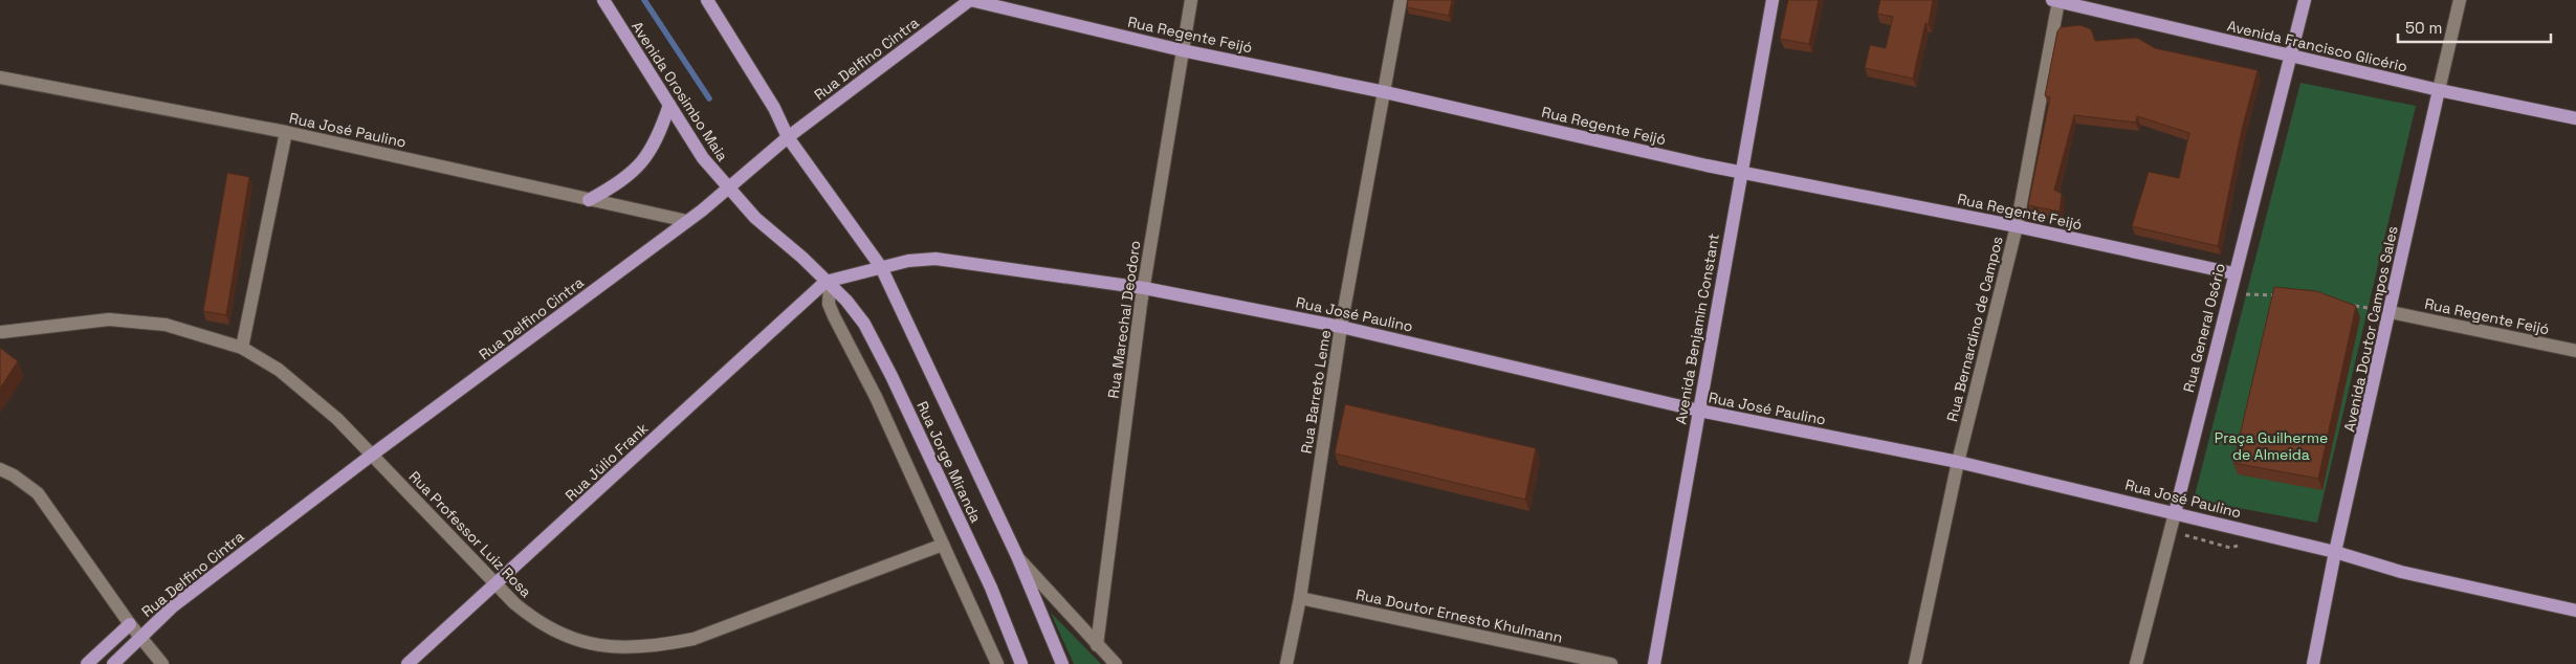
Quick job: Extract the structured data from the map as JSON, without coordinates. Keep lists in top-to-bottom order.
{
  "streets": {
    "main road": [
      "Rua Regente Feijó",
      "Avenida Francisco Glicério",
      "Rua Delfino Cintra",
      "Avenida Orosimbo Maia",
      "Rua José Paulino",
      "Rua General Osório",
      "Avenida Benjamin Constant",
      "Avenida Doutor Campos Sales",
      "Rua Júlio Frank",
      "Rua Jorge Miranda"
    ],
    "street": [
      "Rua Marechal Deodoro",
      "Rua Bernardino de Campos",
      "Rua Barreto Leme",
      "Rua Professor Luiz Rosa",
      "Rua Doutor Ernesto Khulmann"
    ]
  },
  "crossings": [
    ["Rua Regente Feijó", "Rua Delfino Cintra"],
    ["Rua Regente Feijó", "Rua Marechal Deodoro"],
    ["Rua Regente Feijó", "Rua General Osório"],
    ["Rua Regente Feijó", "Avenida Benjamin Constant"],
    ["Rua Regente Feijó", "Rua Bernardino de Campos"],
    ["Rua Regente Feijó", "Avenida Doutor Campos Sales"],
    ["Rua Regente Feijó", "Rua Barreto Leme"],
    ["Avenida Francisco Glicério", "Rua General Osório"],
    ["Avenida Francisco Glicério", "Rua Bernardino de Campos"],
    ["Avenida Francisco Glicério", "Avenida Doutor Campos Sales"],
    ["Rua Delfino Cintra", "Avenida Orosimbo Maia"],
    ["Rua Delfino Cintra", "Rua José Paulino"],
    ["Rua Delfino Cintra", "Rua Professor Luiz Rosa"],
    ["Avenida Orosimbo Maia", "Rua José Paulino"],
    ["Avenida Orosimbo Maia", "Rua Júlio Frank"],
    ["Avenida Orosimbo Maia", "Rua Jorge Miranda"],
    ["Rua José Paulino", "Rua Marechal Deodoro"],
    ["Rua José Paulino", "Rua General Osório"],
    ["Rua José Paulino", "Avenida Benjamin Constant"],
    ["Rua José Paulino", "Rua Bernardino de Campos"],
    ["Rua José Paulino", "Avenida Doutor Campos Sales"],
    ["Rua José Paulino", "Rua Barreto Leme"],
    ["Rua José Paulino", "Rua Júlio Frank"],
    ["Rua José Paulino", "Rua Jorge Miranda"],
    ["Rua Marechal Deodoro", "Rua Jorge Miranda"],
    ["Rua Barreto Leme", "Rua Doutor Ernesto Khulmann"],
    ["Rua Júlio Frank", "Rua Jorge Miranda"],
    ["Rua Júlio Frank", "Rua Professor Luiz Rosa"]
  ],
  "parks": ["Praça Guilherme de Almeida"],
  "scale_bar": "50 m"
}
